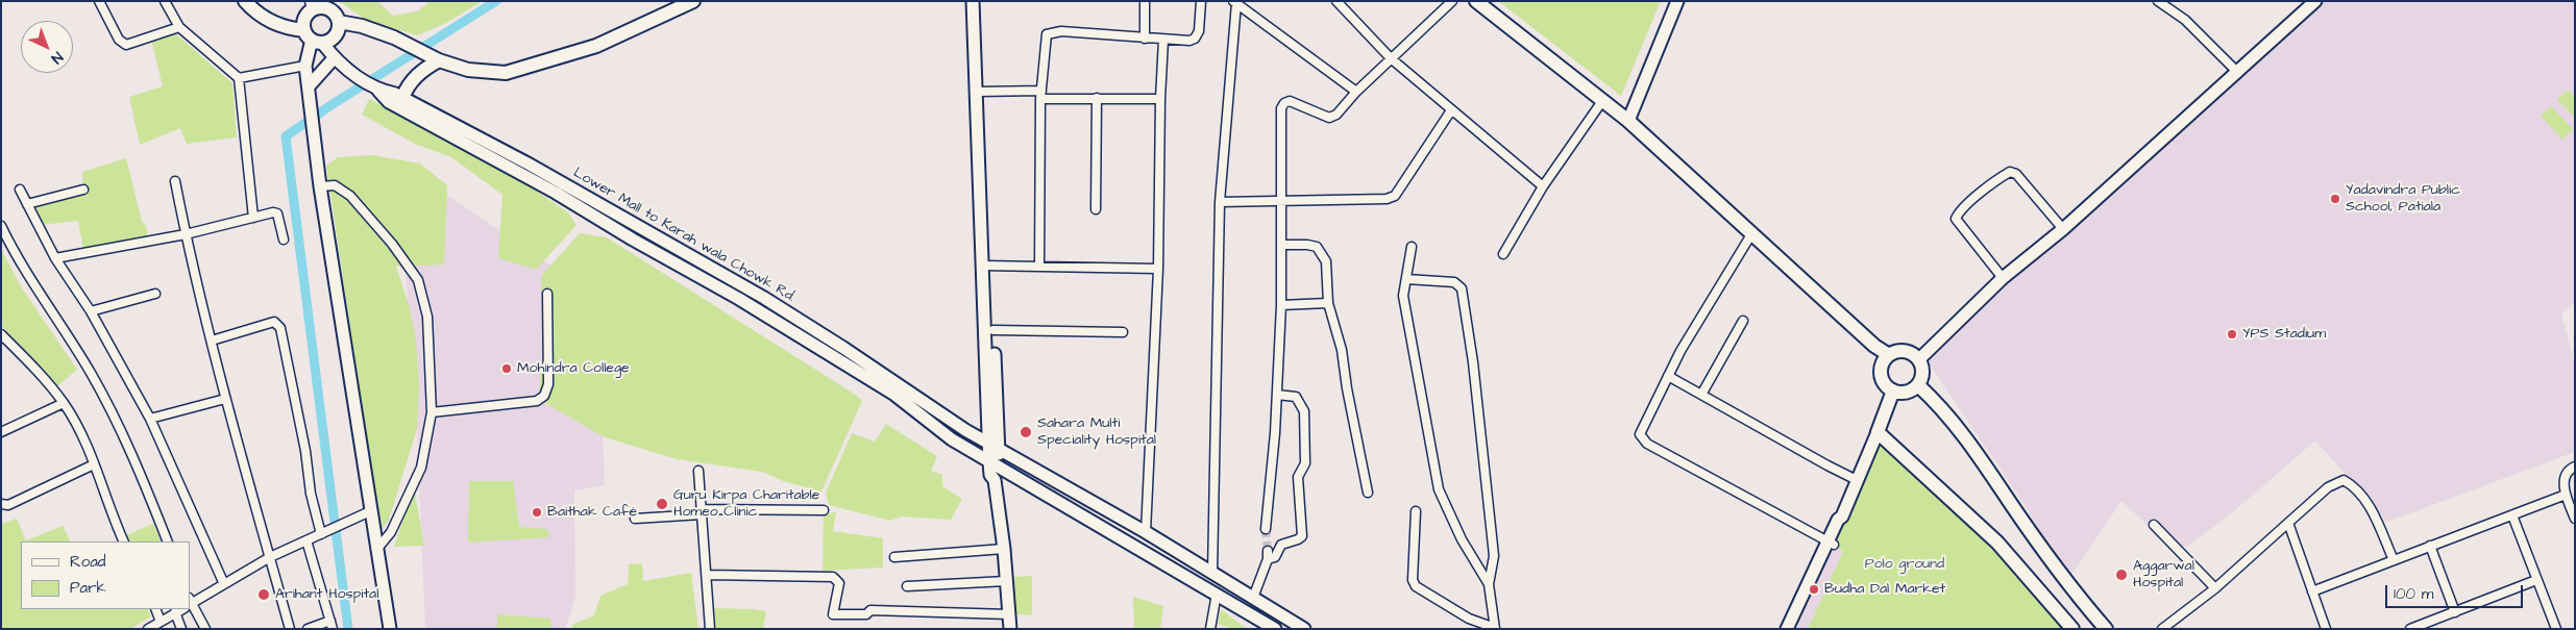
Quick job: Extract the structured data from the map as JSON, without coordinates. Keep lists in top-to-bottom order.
{
  "streets": {
    "main road": ["Lower Mall to Karah wala Chowk Rd."]
  },
  "parks": ["Polo ground"],
  "places": [
    "Yadavindra Public School, Patiala",
    "YPS Stadium",
    "Mohindra College",
    "Sahara Multi Speciality Hospital",
    "Guru Kirpa Charitable Homeo Clinic",
    "Baithak Café",
    "Aggarwal Hospital",
    "Budha Dal Market",
    "Arihant Hospital"
  ],
  "legend": ["Road", "Park"],
  "scale_bar": "100 m",
  "north": "bottom right"
}
